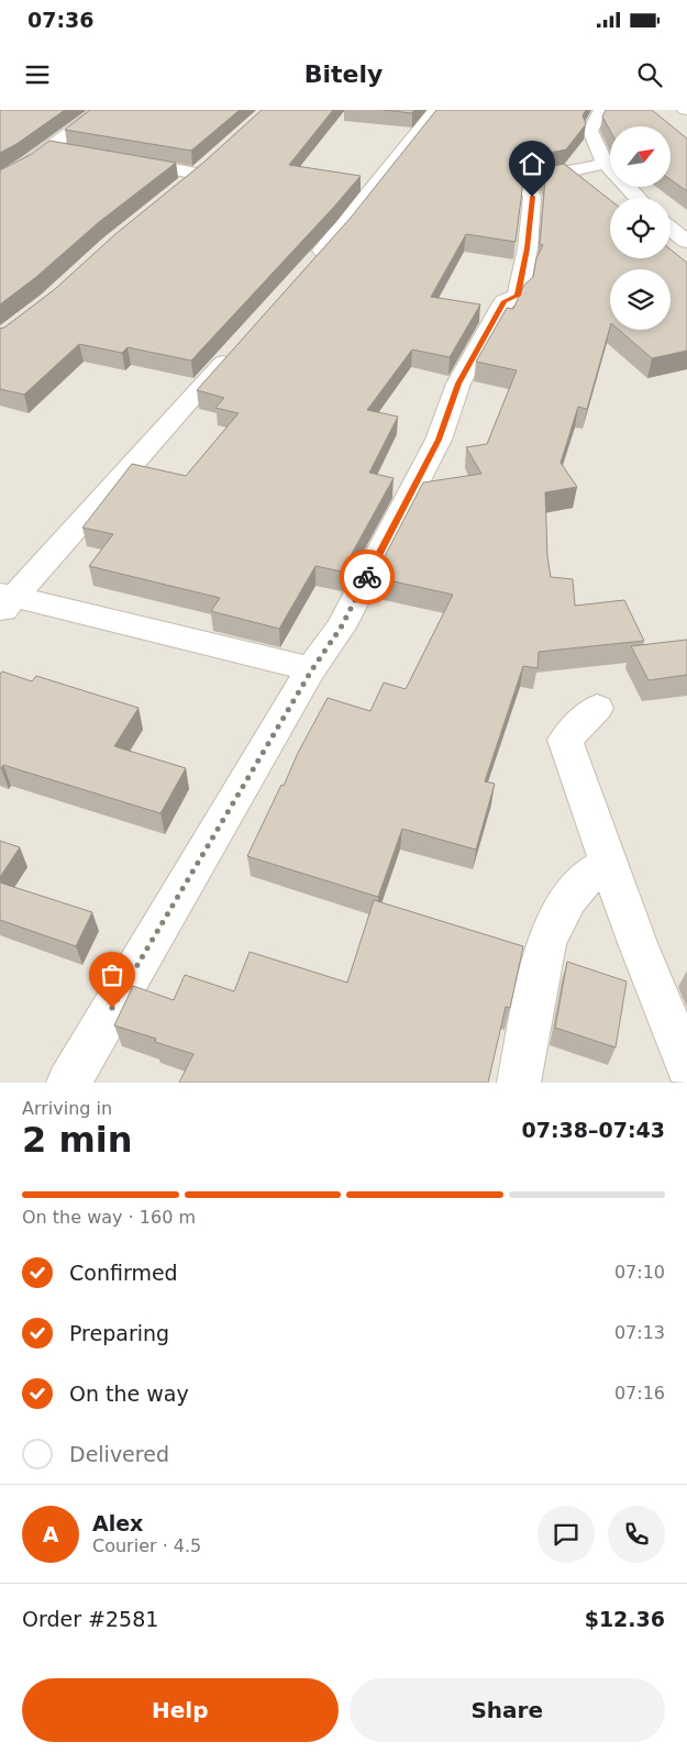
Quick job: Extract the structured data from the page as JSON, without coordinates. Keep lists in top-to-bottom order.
{
  "north": "top right",
  "page": {
    "status": "07:36",
    "header": "Bitely",
    "heading": ["2 min", "Arriving in", "07:38–07:43"],
    "panel": [
      "Alex",
      "Courier · 4.5",
      "Order #2581",
      "$12.36"
    ],
    "bar": "On the way · 160 m",
    "list": [
      ["Confirmed", "07:10"],
      ["Preparing", "07:13"],
      ["On the way", "07:16"],
      "Delivered"
    ],
    "round": "A",
    "buttons": ["Help", "Share"]
  }
}
